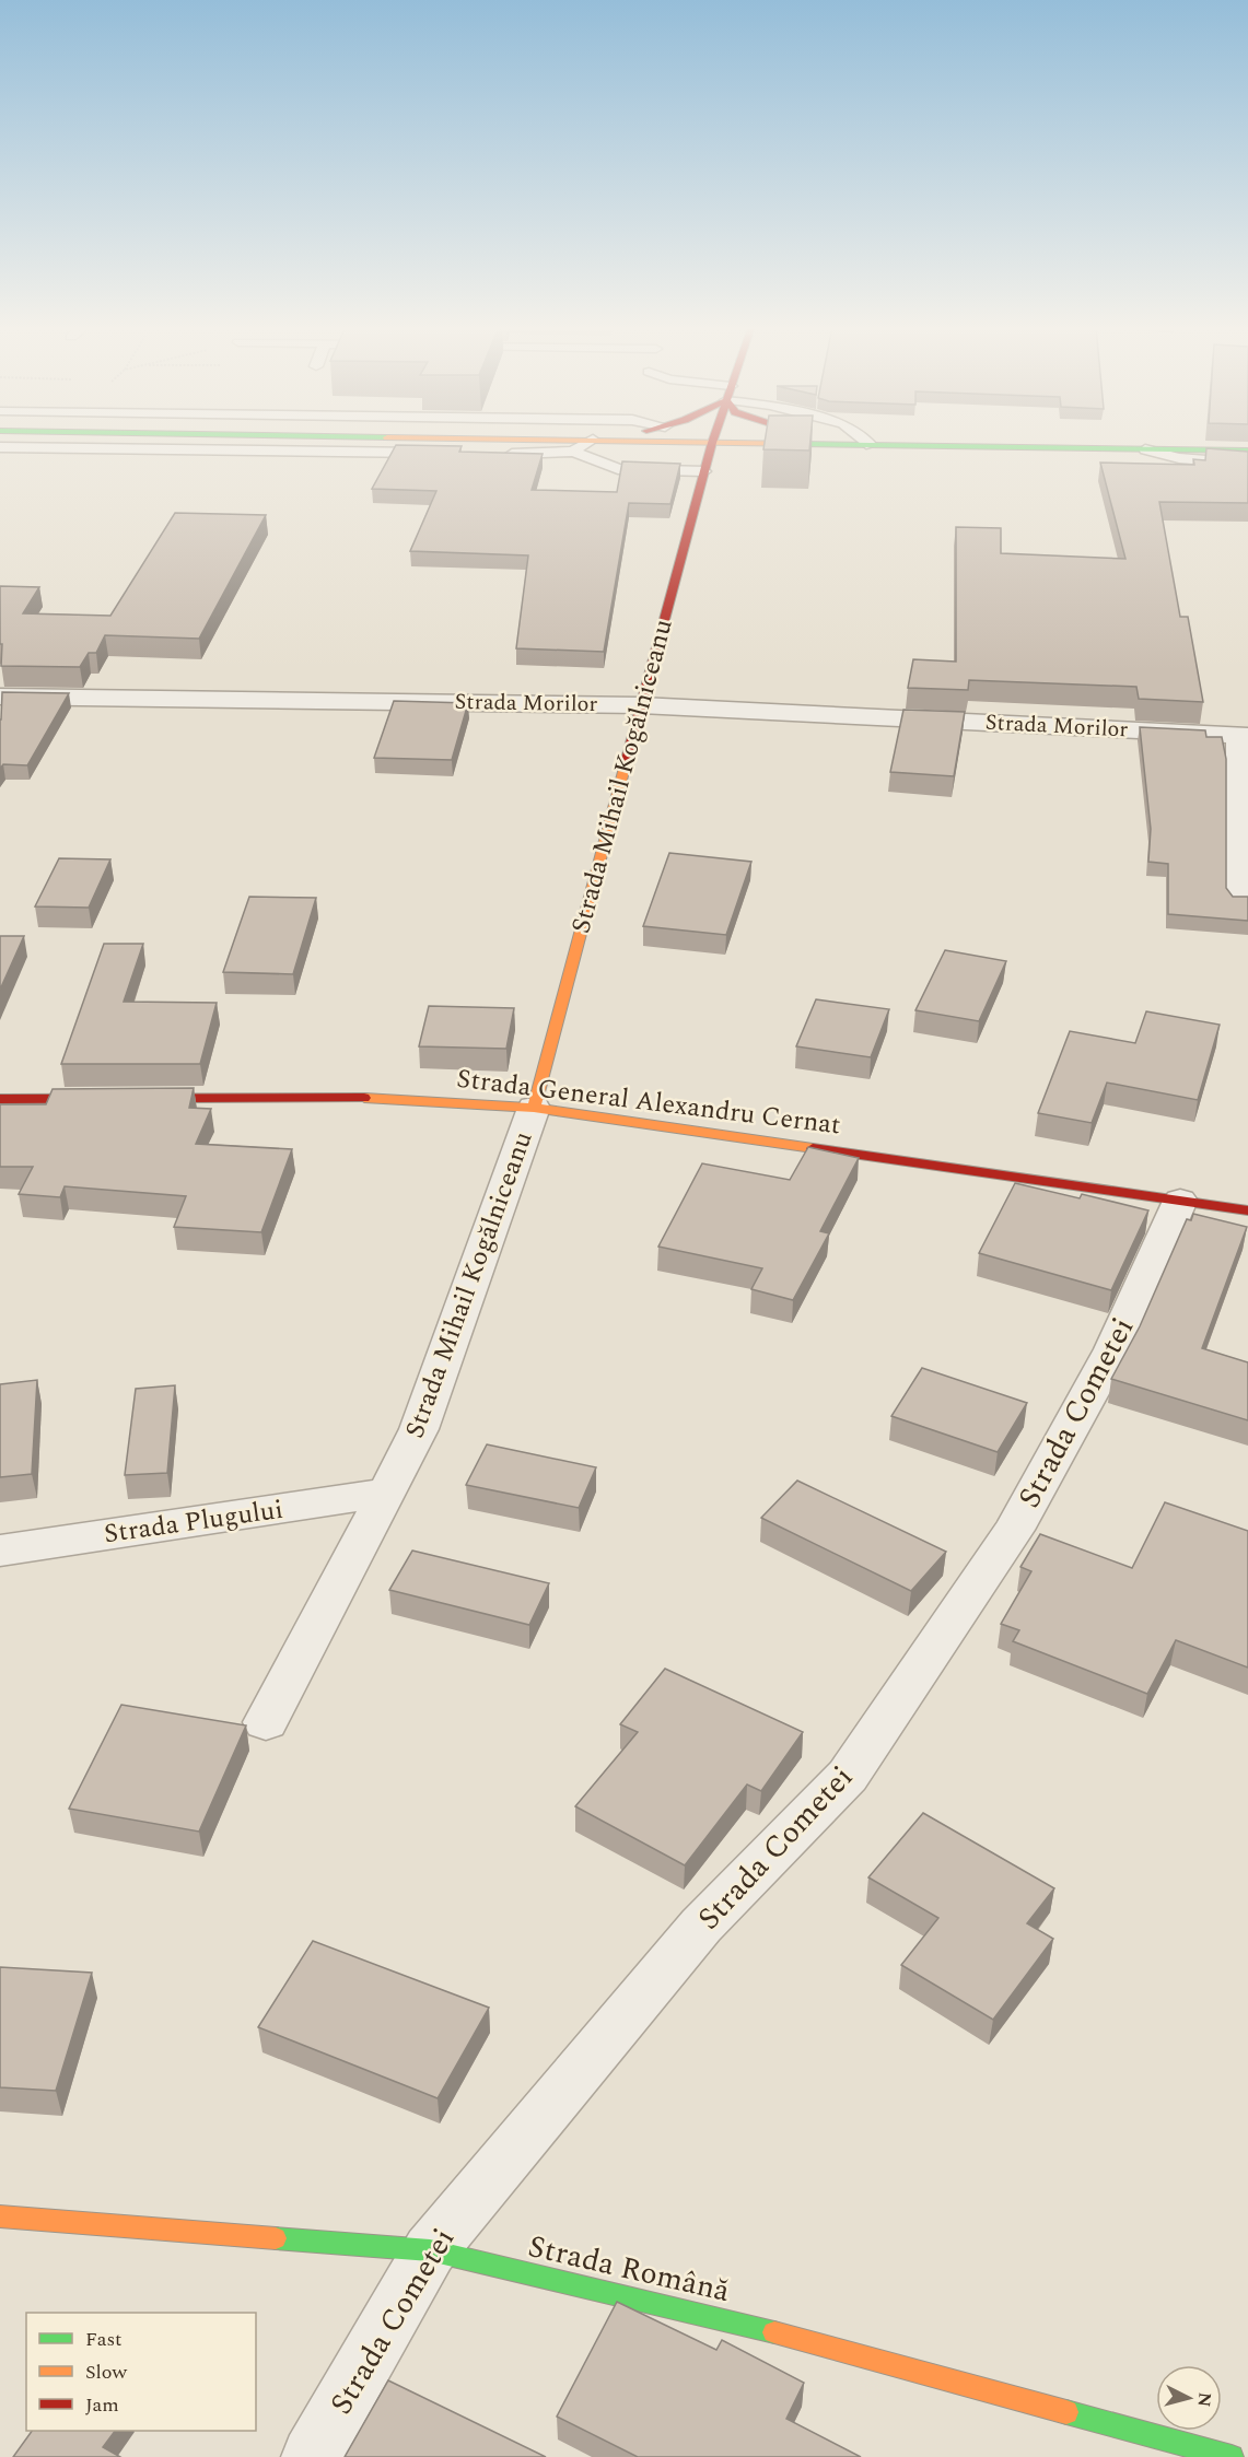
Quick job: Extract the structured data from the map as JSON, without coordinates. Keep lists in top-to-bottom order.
{
  "streets": {
    "street": [
      "Strada Morilor",
      "Strada Mihail Kogălniceanu",
      "Strada General Alexandru Cernat",
      "Strada Cometei",
      "Strada Plugului",
      "Strada Română"
    ]
  },
  "crossings": [
    ["Strada Morilor", "Strada Mihail Kogălniceanu"],
    ["Strada Mihail Kogălniceanu", "Strada General Alexandru Cernat"],
    ["Strada Mihail Kogălniceanu", "Strada Plugului"],
    ["Strada General Alexandru Cernat", "Strada Cometei"],
    ["Strada Cometei", "Strada Română"]
  ],
  "legend": ["Fast", "Slow", "Jam"],
  "north": "right"
}
